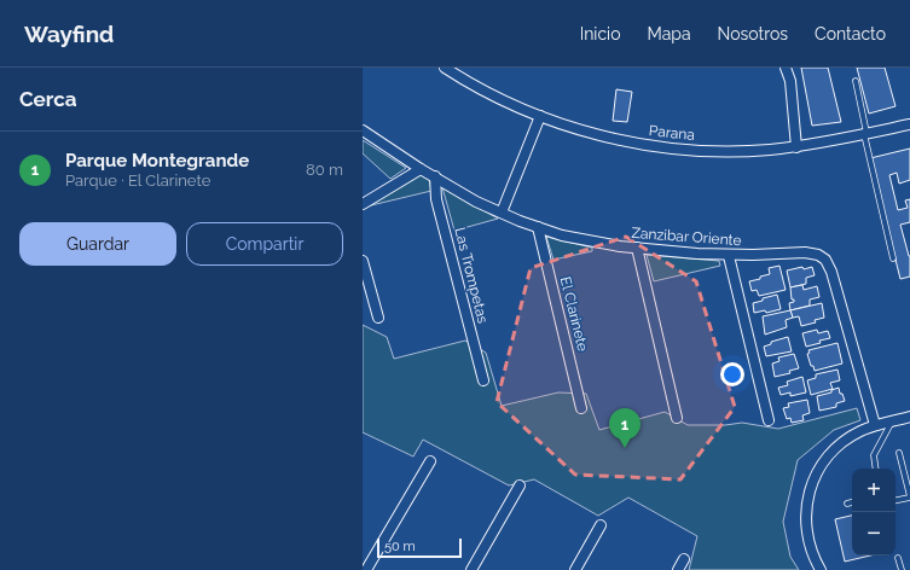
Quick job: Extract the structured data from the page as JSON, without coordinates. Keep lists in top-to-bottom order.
{
  "streets": {
    "street": [
      "Parana",
      "Zanzibar Oriente",
      "Las Trompetas",
      "El Clarinete"
    ]
  },
  "crossings": [
    ["Zanzibar Oriente", "Las Trompetas"],
    ["Zanzibar Oriente", "El Clarinete"]
  ],
  "scale_bar": "50 m",
  "page": {
    "header": "Wayfind",
    "nav": [
      "Inicio",
      "Mapa",
      "Nosotros",
      "Contacto"
    ],
    "heading": "Cerca",
    "list": [
      {
        "mark": "1",
        "name": "Parque Montegrande",
        "note": "Parque · El Clarinete",
        "value": "80 m"
      }
    ],
    "buttons": ["Guardar", "Compartir"],
    "pins": "1",
    "map_buttons": ["+", "−"],
    "scale": "50 m"
  }
}
